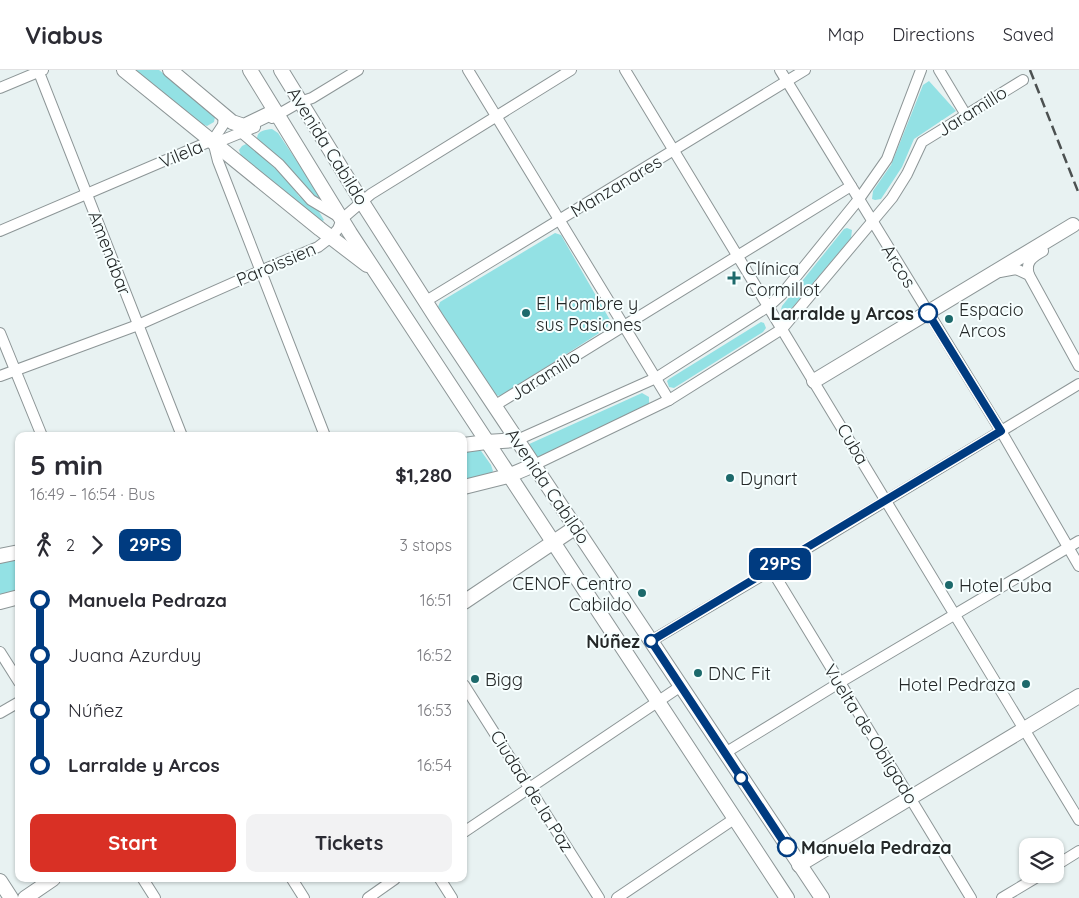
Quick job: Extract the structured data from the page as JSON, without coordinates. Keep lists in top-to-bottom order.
{
  "streets": {
    "main road": ["Avenida Cabildo", "Vilela"],
    "street": [
      "Jaramillo",
      "Manzanares",
      "Amenábar",
      "Paroissien",
      "Arcos",
      "Cuba",
      "Vuelta de Obligado",
      "Ciudad de la Paz"
    ]
  },
  "crossings": [
    ["Jaramillo", "Avenida Cabildo"],
    ["Jaramillo", "Arcos"],
    ["Jaramillo", "Cuba"],
    ["Avenida Cabildo", "Vilela"],
    ["Avenida Cabildo", "Manzanares"],
    ["Avenida Cabildo", "Paroissien"],
    ["Vilela", "Amenábar"],
    ["Manzanares", "Arcos"],
    ["Manzanares", "Cuba"],
    ["Amenábar", "Paroissien"]
  ],
  "places": {
    "health": ["Clínica Cormillot"],
    "other": [
      "El Hombre y sus Pasiones",
      "Larralde y Arcos",
      "Espacio Arcos",
      "Dynart",
      "Hotel Cuba",
      "CENOF Centro Cabildo",
      "Núñez",
      "DNC Fit",
      "Bigg",
      "Hotel Pedraza",
      "Manuela Pedraza"
    ]
  },
  "lines": ["bus line 29PS"],
  "page": {
    "header": "Viabus",
    "nav": ["Map", "Directions", "Saved"],
    "on_map": "29PS",
    "heading": ["5 min", "16:49 – 16:54 · Bus", "$1,280"],
    "legs": ["2", "29PS", "3 stops"],
    "list": [
      {
        "name": "Manuela Pedraza",
        "value": "16:51"
      },
      {
        "name": "Juana Azurduy",
        "value": "16:52"
      },
      {
        "name": "Núñez",
        "value": "16:53"
      },
      {
        "name": "Larralde y Arcos",
        "value": "16:54"
      }
    ],
    "buttons": ["Start", "Tickets"]
  }
}
